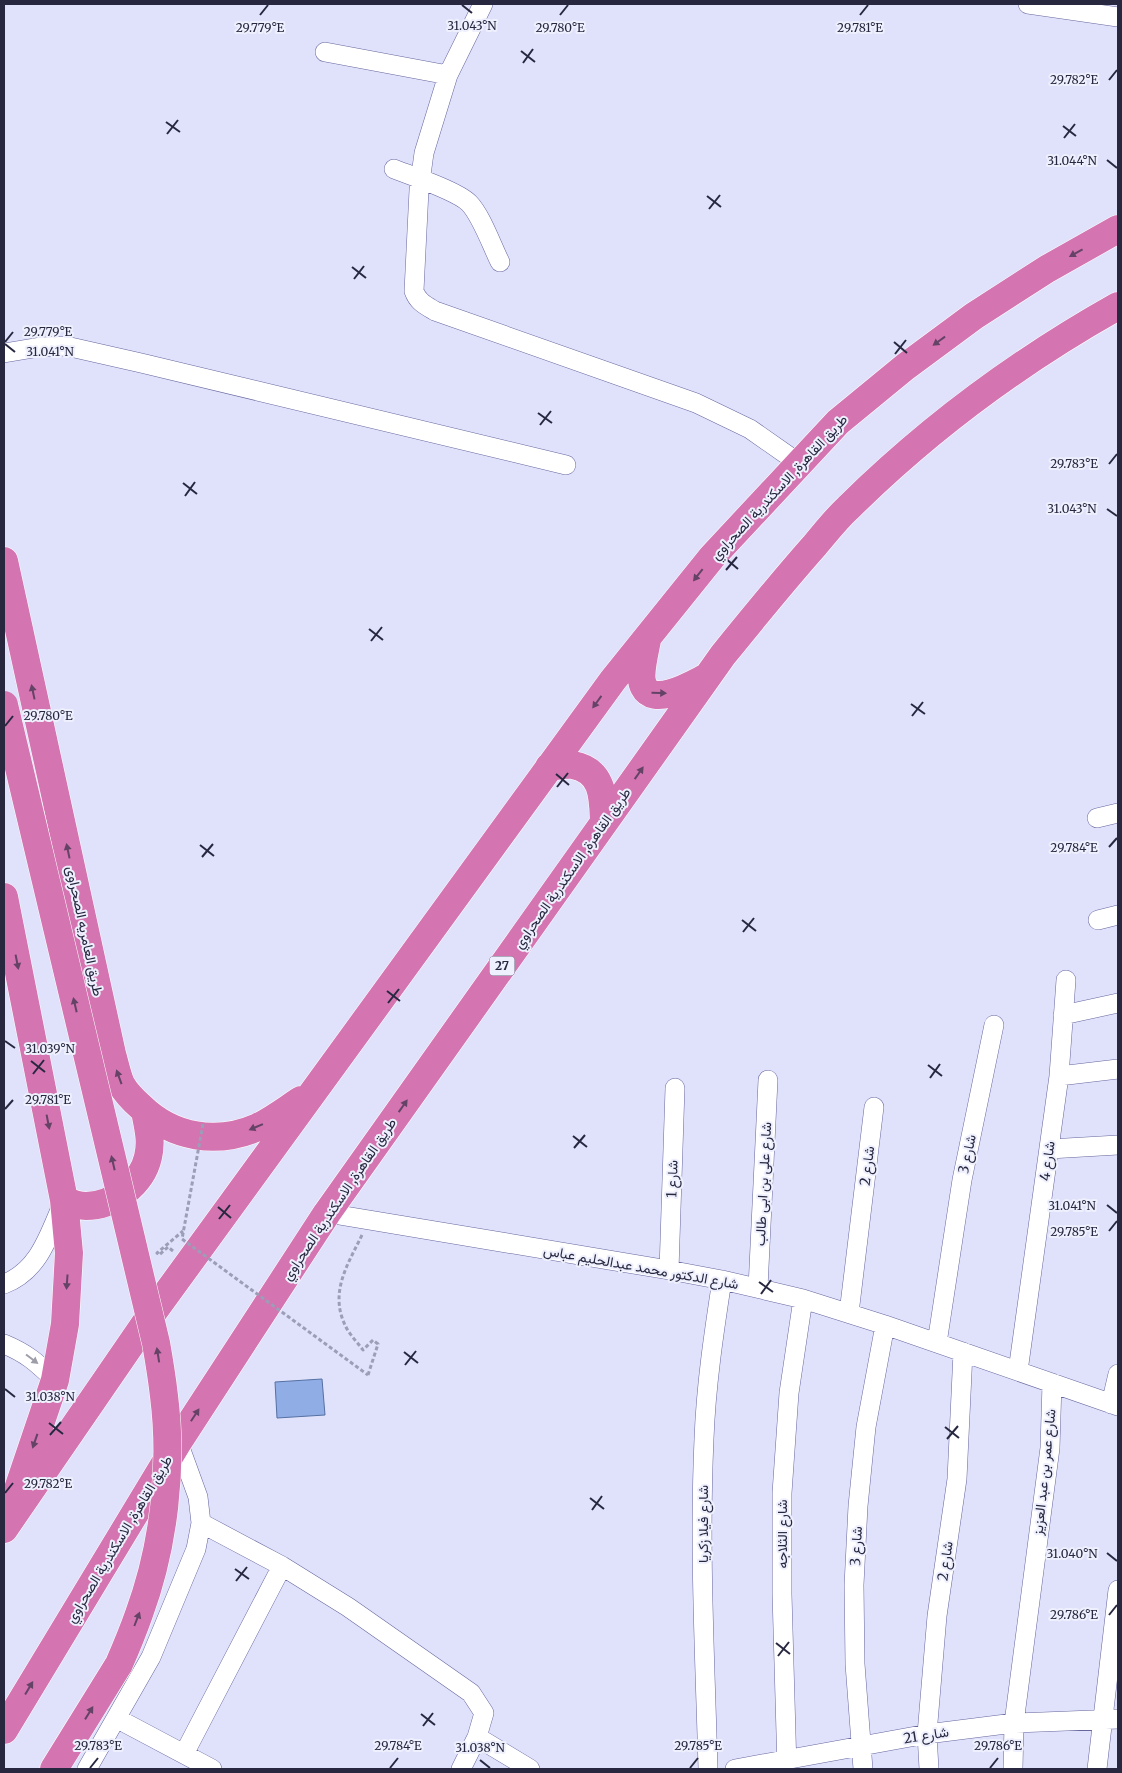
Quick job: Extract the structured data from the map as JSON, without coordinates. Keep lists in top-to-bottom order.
{
  "streets": {
    "highway": ["طريق القاهرة, الاسكندرية الصحراوي", "طريق العامريه الصحراوى", "27"],
    "street": [
      "شارع 3",
      "شارع 4",
      "شارع 2",
      "شارع 1",
      "شارع على بن ابى طالب",
      "شارع الدكتور محمد عبدالحليم عباس",
      "شارع عمر بن عبد العزيز",
      "شارع فيلا زكريا",
      "شارع الثلاجه",
      "شارع 21"
    ]
  },
  "crossings": [
    ["طريق القاهرة, الاسكندرية الصحراوي", "طريق العامريه الصحراوى"],
    ["طريق القاهرة, الاسكندرية الصحراوي", "27"],
    ["طريق القاهرة, الاسكندرية الصحراوي", "شارع الدكتور محمد عبدالحليم عباس"],
    ["شارع 3", "شارع الدكتور محمد عبدالحليم عباس"],
    ["شارع 3", "شارع 21"],
    ["شارع 4", "شارع الدكتور محمد عبدالحليم عباس"],
    ["شارع 2", "شارع الدكتور محمد عبدالحليم عباس"],
    ["شارع 2", "شارع 21"],
    ["شارع 1", "شارع الدكتور محمد عبدالحليم عباس"],
    ["شارع على بن ابى طالب", "شارع الدكتور محمد عبدالحليم عباس"],
    ["شارع الدكتور محمد عبدالحليم عباس", "شارع عمر بن عبد العزيز"],
    ["شارع الدكتور محمد عبدالحليم عباس", "شارع فيلا زكريا"],
    ["شارع الدكتور محمد عبدالحليم عباس", "شارع الثلاجه"],
    ["شارع عمر بن عبد العزيز", "شارع 21"],
    ["شارع الثلاجه", "شارع 21"]
  ],
  "coordinates": [
    "31.043°N",
    "29.780°E",
    "29.779°E",
    "29.781°E",
    "29.782°E",
    "31.044°N",
    "31.041°N",
    "29.783°E",
    "29.784°E",
    "31.039°N",
    "29.785°E",
    "31.038°N",
    "31.040°N",
    "29.786°E"
  ]
}
